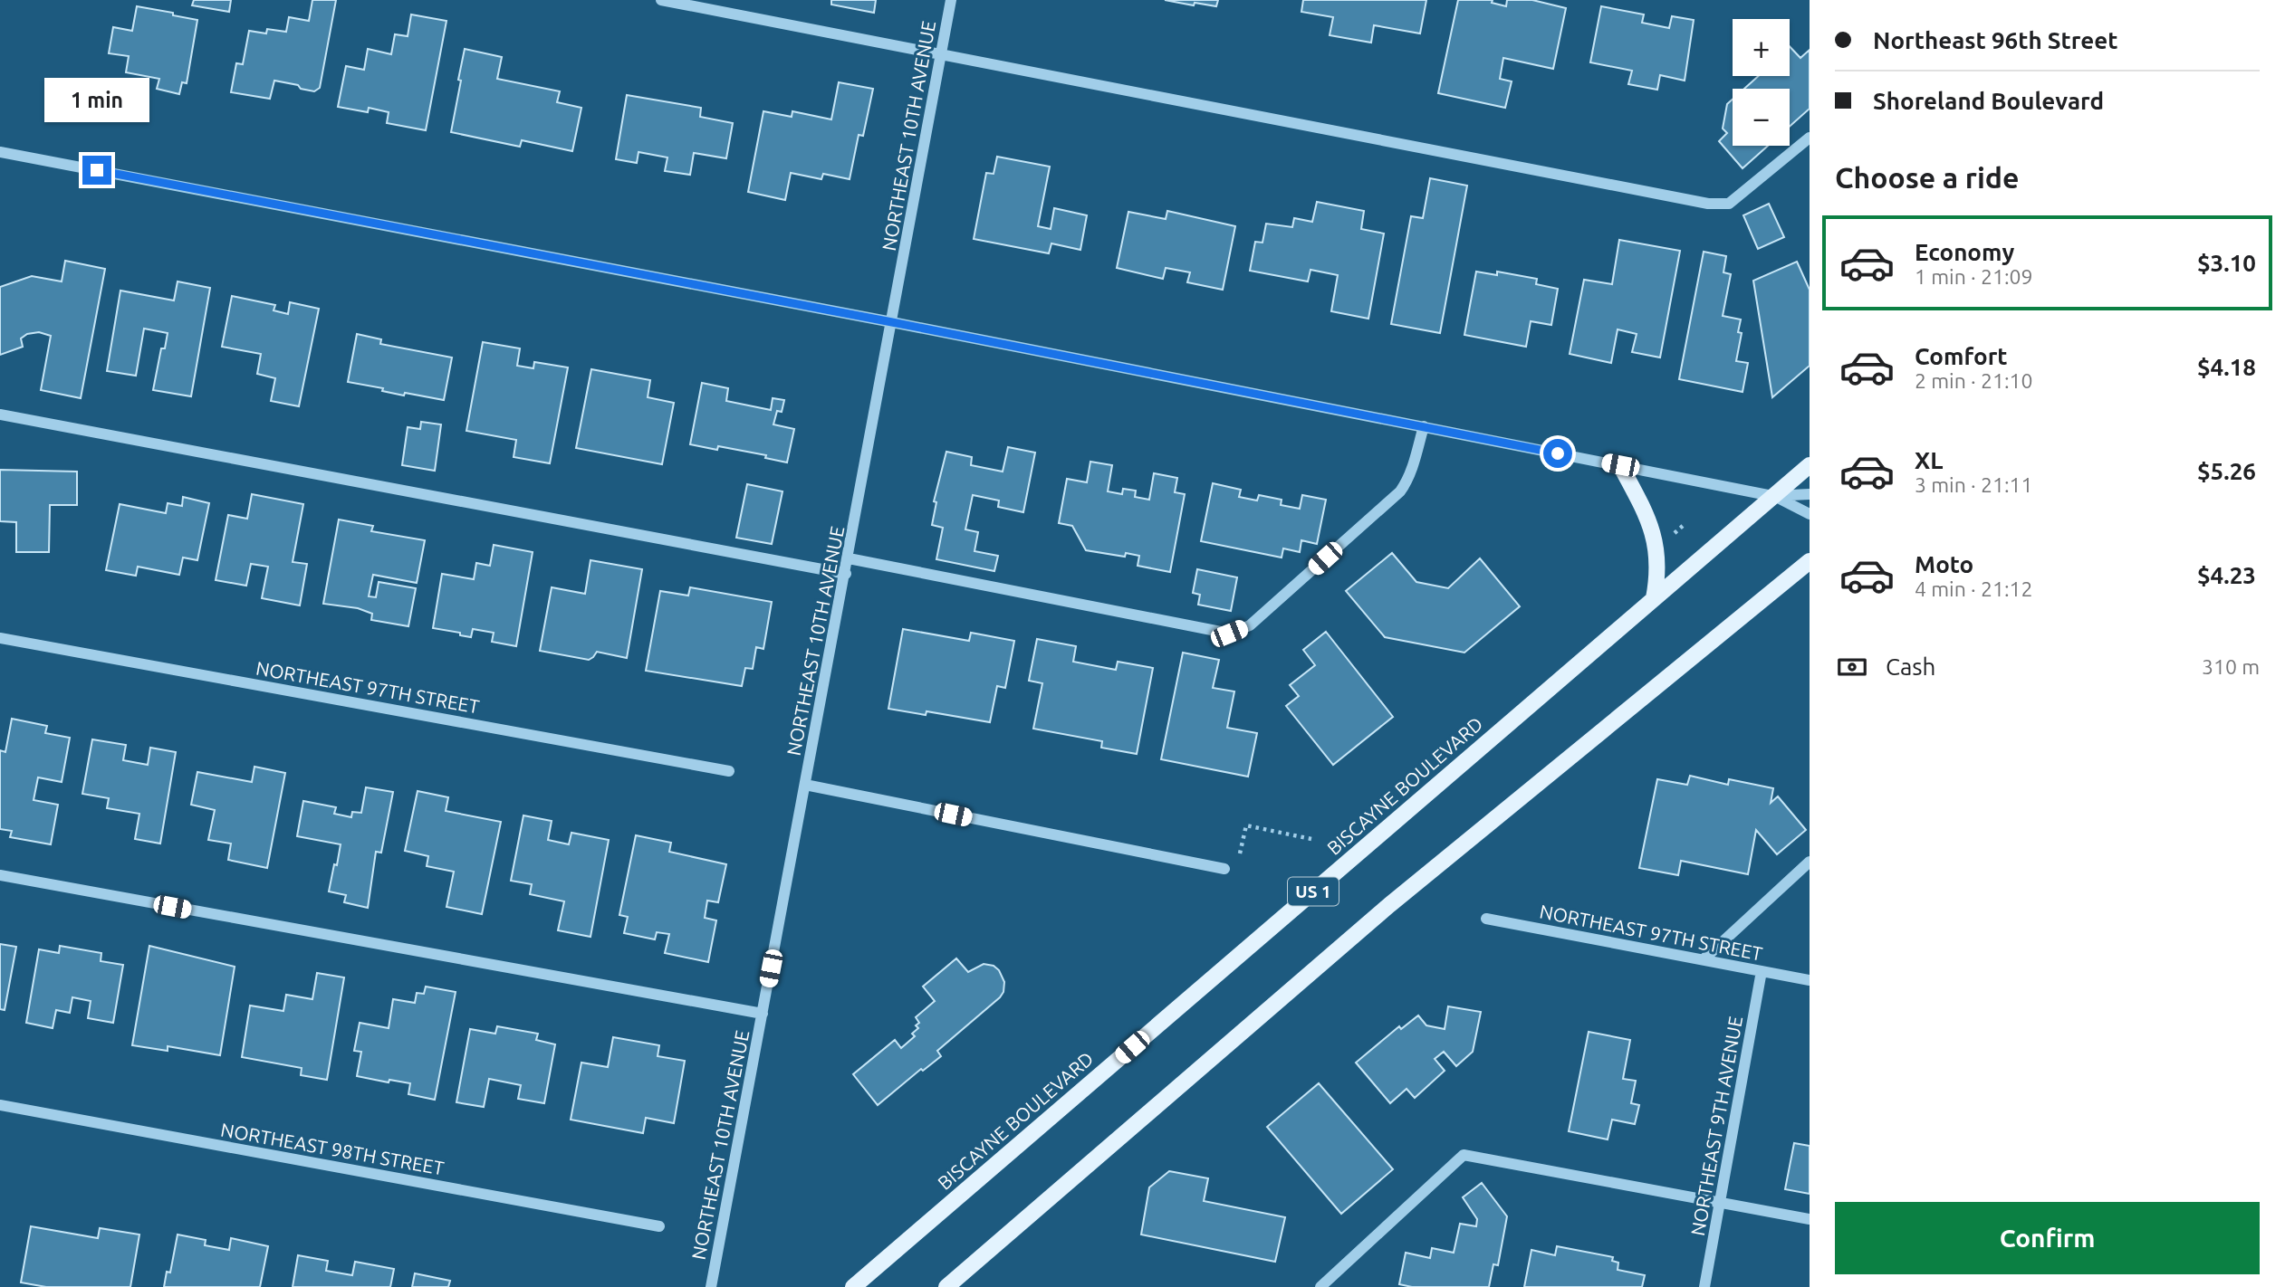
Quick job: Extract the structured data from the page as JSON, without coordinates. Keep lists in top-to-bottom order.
{
  "streets": {
    "main road": ["BISCAYNE BOULEVARD", "US 1"],
    "street": [
      "NORTHEAST 10TH AVENUE",
      "NORTHEAST 97TH STREET",
      "NORTHEAST 9TH AVENUE",
      "NORTHEAST 98TH STREET"
    ]
  },
  "crossings": [
    ["NORTHEAST 97TH STREET", "NORTHEAST 9TH AVENUE"]
  ],
  "page": {
    "banner": ["Northeast 96th Street", "Shoreland Boulevard"],
    "map_buttons": ["+", "−"],
    "bubble": "1 min",
    "heading": "Choose a ride",
    "list": [
      {
        "name": "Economy",
        "note": "1 min · 21:09",
        "value": "$3.10"
      },
      {
        "name": "Comfort",
        "note": "2 min · 21:10",
        "value": "$4.18"
      },
      {
        "name": "XL",
        "note": "3 min · 21:11",
        "value": "$5.26"
      },
      {
        "name": "Moto",
        "note": "4 min · 21:12",
        "value": "$4.23"
      }
    ],
    "pay": ["Cash", "310 m"],
    "buttons": "Confirm"
  }
}
